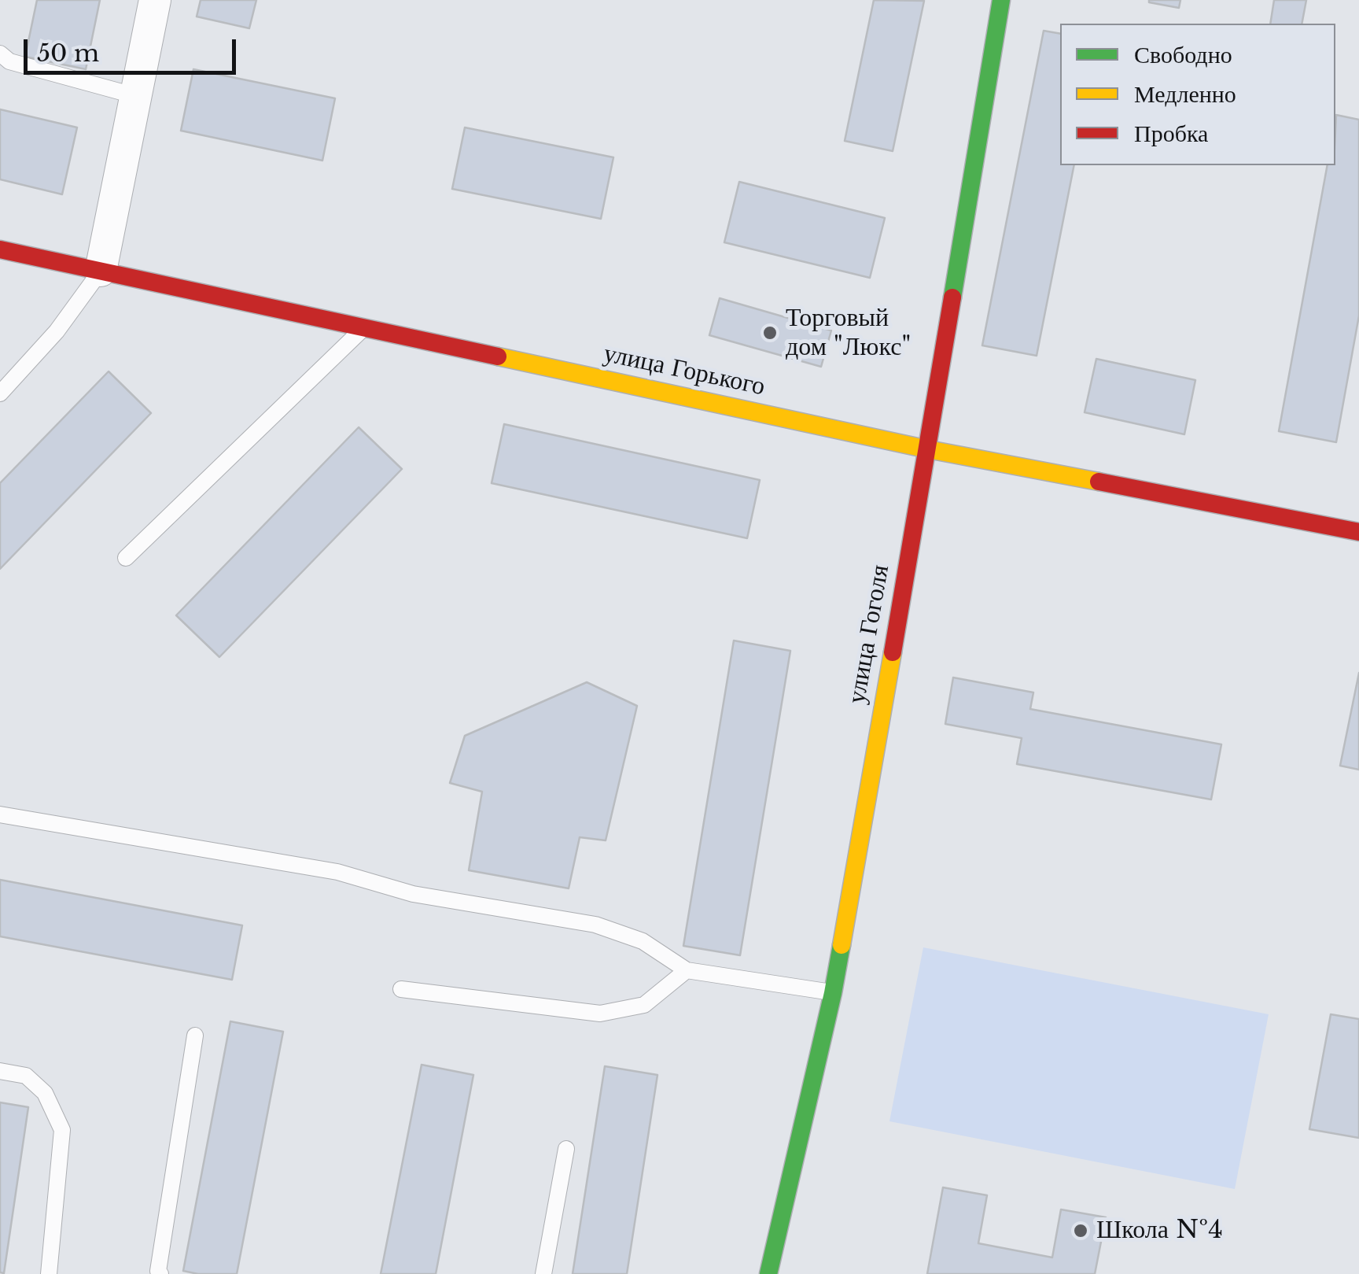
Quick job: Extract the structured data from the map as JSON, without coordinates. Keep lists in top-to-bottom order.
{
  "streets": {
    "street": ["улица Горького", "улица Гоголя"]
  },
  "crossings": [
    ["улица Горького", "улица Гоголя"]
  ],
  "places": ["Торговый дом \"Люкс\"", "Школа №4"],
  "legend": ["Свободно", "Медленно", "Пробка"],
  "scale_bar": "50 m"
}
